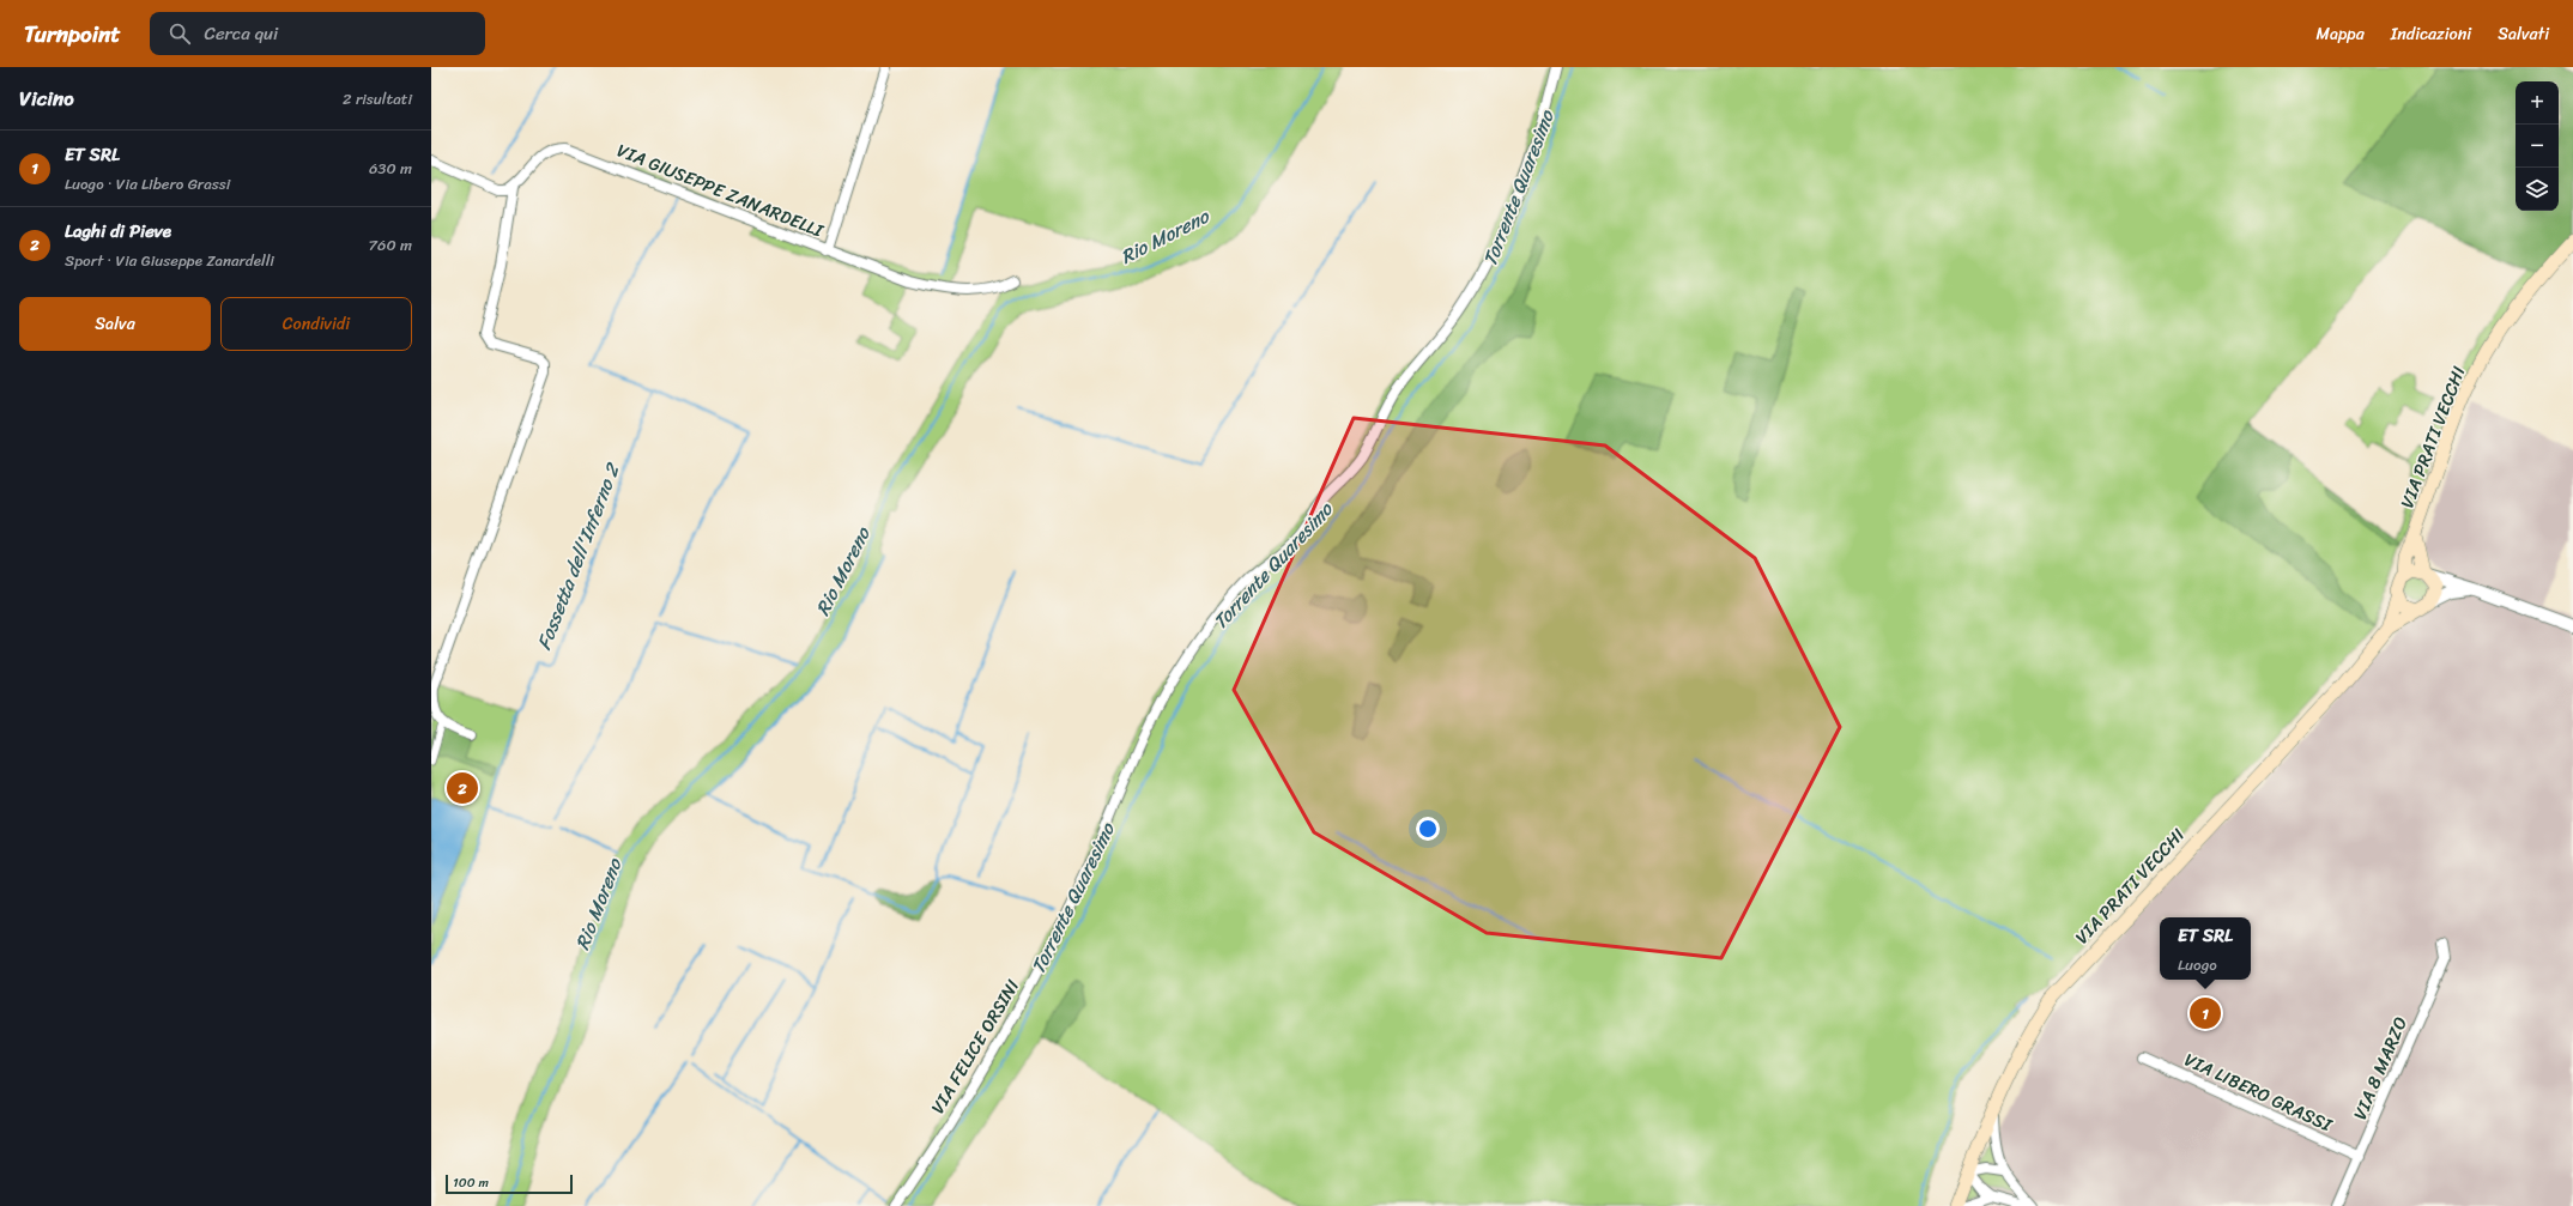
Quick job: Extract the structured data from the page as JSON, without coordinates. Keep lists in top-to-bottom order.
{
  "streets": {
    "main road": ["VIA PRATI VECCHI"],
    "street": [
      "VIA GIUSEPPE ZANARDELLI",
      "VIA FELICE ORSINI",
      "VIA 8 MARZO",
      "VIA LIBERO GRASSI"
    ]
  },
  "crossings": [
    ["VIA 8 MARZO", "VIA LIBERO GRASSI"]
  ],
  "water": ["Torrente Quaresimo", "Rio Moreno", "Fossetta dell'Inferno 2"],
  "scale_bar": "100 m",
  "page": {
    "header": "Turnpoint",
    "search": "Cerca qui",
    "nav": ["Mappa", "Indicazioni", "Salvati"],
    "heading": ["Vicino", "2 risultati"],
    "map_buttons": ["+", "−"],
    "list": [
      {
        "mark": "1",
        "name": "ET SRL",
        "note": "Luogo · Via Libero Grassi",
        "value": "630 m"
      },
      {
        "mark": "2",
        "name": "Laghi di Pieve",
        "note": "Sport · Via Giuseppe Zanardelli",
        "value": "760 m"
      }
    ],
    "buttons": ["Salva", "Condividi"],
    "pins": ["2", "1"],
    "popup": ["ET SRL", "Luogo"],
    "scale": "100 m"
  }
}
